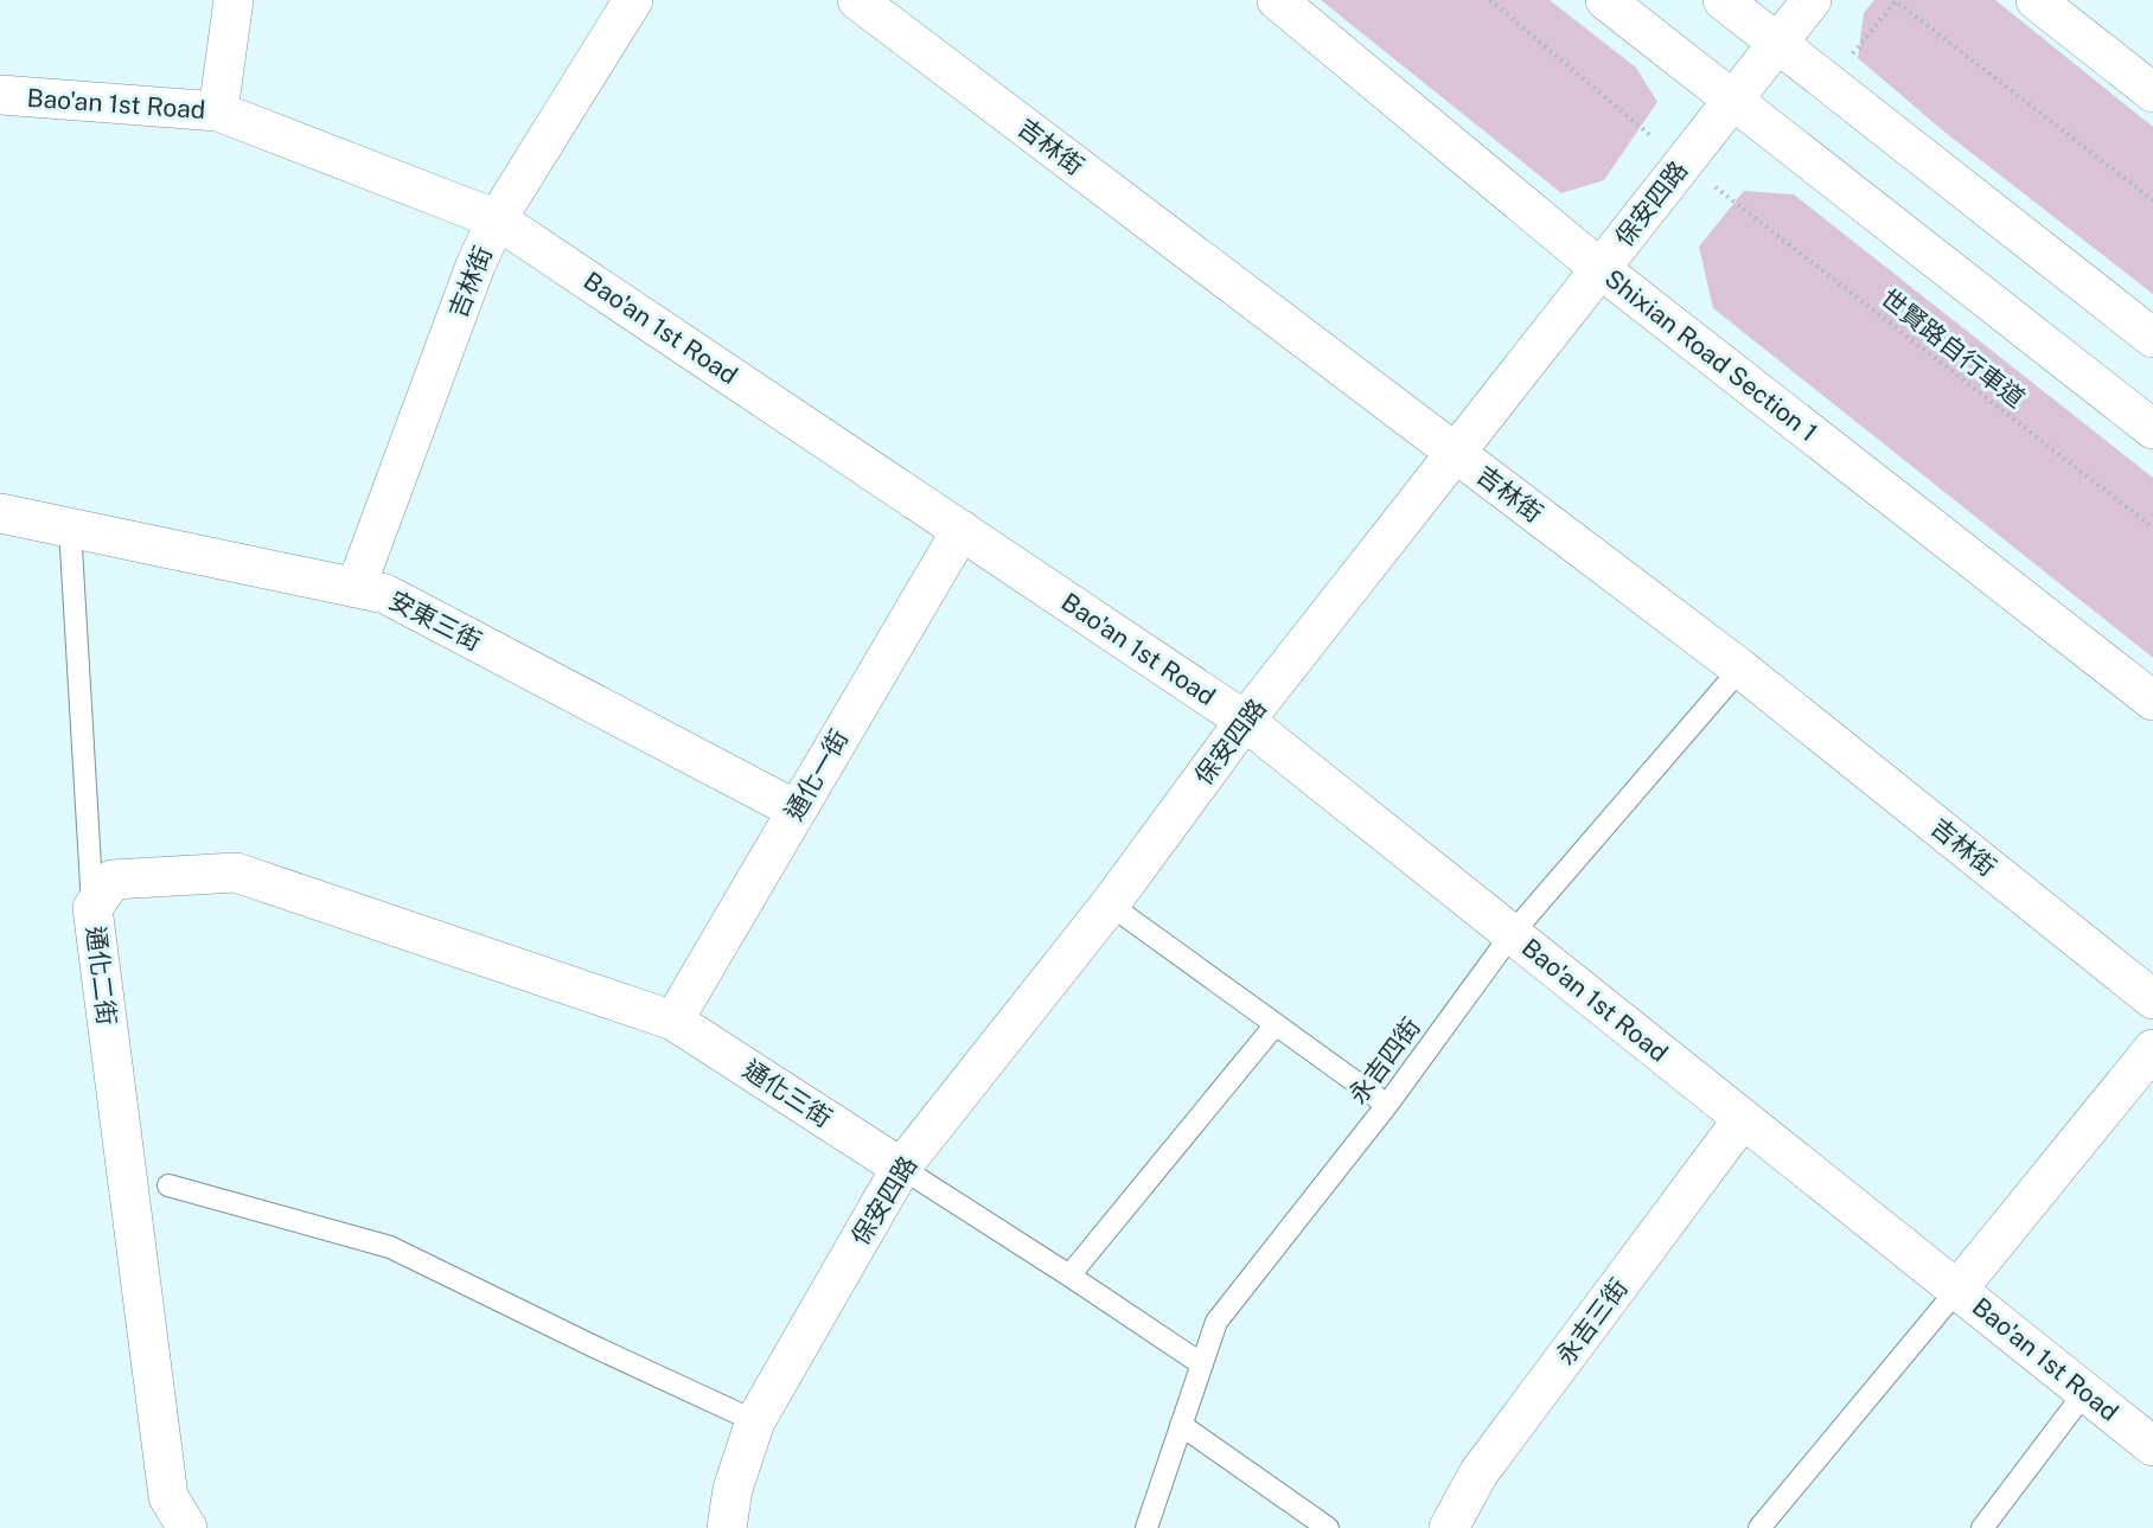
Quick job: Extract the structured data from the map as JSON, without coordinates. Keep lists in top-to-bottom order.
{
  "streets": {
    "street": [
      "Bao'an 1st Road",
      "吉林街",
      "保安四路",
      "Shixian Road Section 1",
      "安東三街",
      "通化一街",
      "通化二街",
      "通化三街",
      "永吉三街"
    ],
    "lane": ["永吉四街"],
    "path": ["世賢路自行車道"]
  },
  "crossings": [
    ["Bao'an 1st Road", "吉林街"],
    ["Bao'an 1st Road", "保安四路"],
    ["Bao'an 1st Road", "通化一街"],
    ["Bao'an 1st Road", "永吉四街"],
    ["Bao'an 1st Road", "永吉三街"],
    ["吉林街", "保安四路"],
    ["吉林街", "安東三街"],
    ["吉林街", "永吉四街"],
    ["保安四路", "Shixian Road Section 1"],
    ["保安四路", "通化三街"],
    ["安東三街", "通化一街"],
    ["通化一街", "通化二街"],
    ["通化一街", "通化三街"],
    ["通化二街", "通化三街"]
  ]
}
